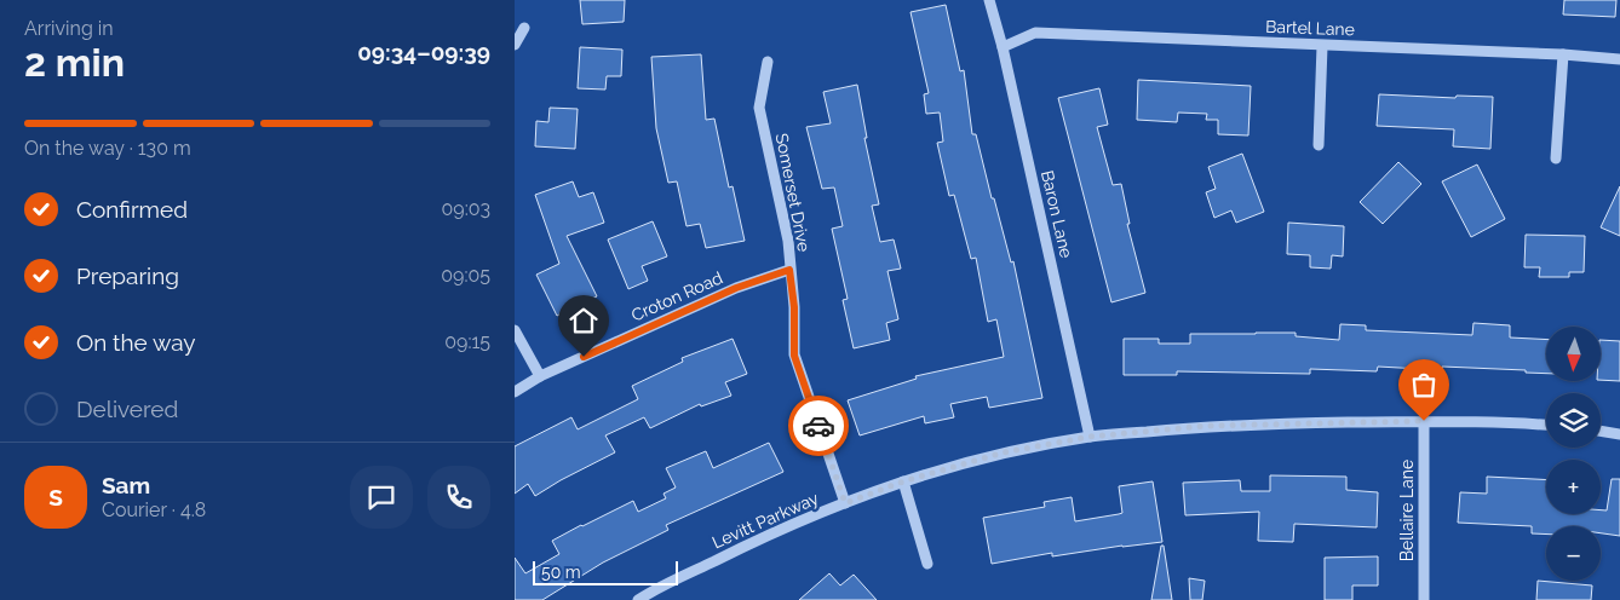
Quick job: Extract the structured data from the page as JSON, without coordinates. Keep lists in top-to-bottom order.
{
  "streets": {
    "street": [
      "Bartel Lane",
      "Somerset Drive",
      "Baron Lane",
      "Croton Road",
      "Bellaire Lane",
      "Levitt Parkway"
    ]
  },
  "crossings": [
    ["Bartel Lane", "Baron Lane"],
    ["Somerset Drive", "Croton Road"],
    ["Somerset Drive", "Levitt Parkway"],
    ["Baron Lane", "Levitt Parkway"],
    ["Bellaire Lane", "Levitt Parkway"]
  ],
  "scale_bar": "50 m",
  "north": "bottom",
  "page": {
    "heading": ["2 min", "Arriving in", "09:34–09:39"],
    "panel": ["Sam", "Courier · 4.8"],
    "bar": "On the way · 130 m",
    "list": [
      ["Confirmed", "09:03"],
      ["Preparing", "09:05"],
      ["On the way", "09:15"],
      "Delivered"
    ],
    "map_buttons": ["+", "−"],
    "round": "S",
    "scale": "50 m"
  }
}
